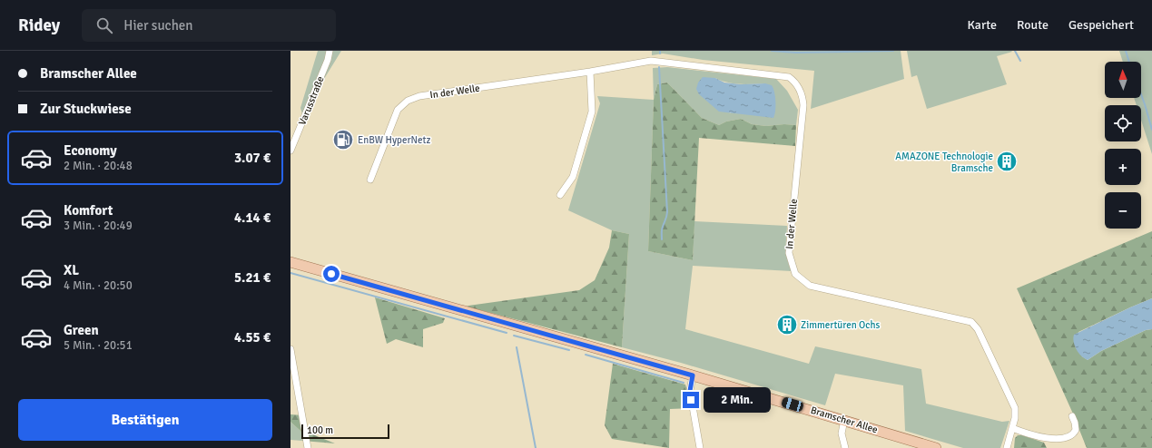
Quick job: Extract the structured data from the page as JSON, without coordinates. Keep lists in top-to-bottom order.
{
  "streets": {
    "main road": ["Bramscher Allee"],
    "street": ["In der Welle", "Varusstraße"]
  },
  "places": {
    "fuel station": ["EnBW HyperNetz"],
    "building": ["AMAZONE Technologie Bramsche", "Zimmertüren Ochs"]
  },
  "scale_bar": "100 m",
  "north": "top",
  "page": {
    "header": "Ridey",
    "search": "Hier suchen",
    "nav": ["Karte", "Route", "Gespeichert"],
    "banner": ["Bramscher Allee", "Zur Stuckwiese"],
    "map_buttons": ["+", "−"],
    "list": [
      {
        "name": "Economy",
        "note": "2 Min. · 20:48",
        "value": "3.07 €"
      },
      {
        "name": "Komfort",
        "note": "3 Min. · 20:49",
        "value": "4.14 €"
      },
      {
        "name": "XL",
        "note": "4 Min. · 20:50",
        "value": "5.21 €"
      },
      {
        "name": "Green",
        "note": "5 Min. · 20:51",
        "value": "4.55 €"
      }
    ],
    "bubble": "2 Min.",
    "buttons": "Bestätigen",
    "scale": "100 m"
  }
}
